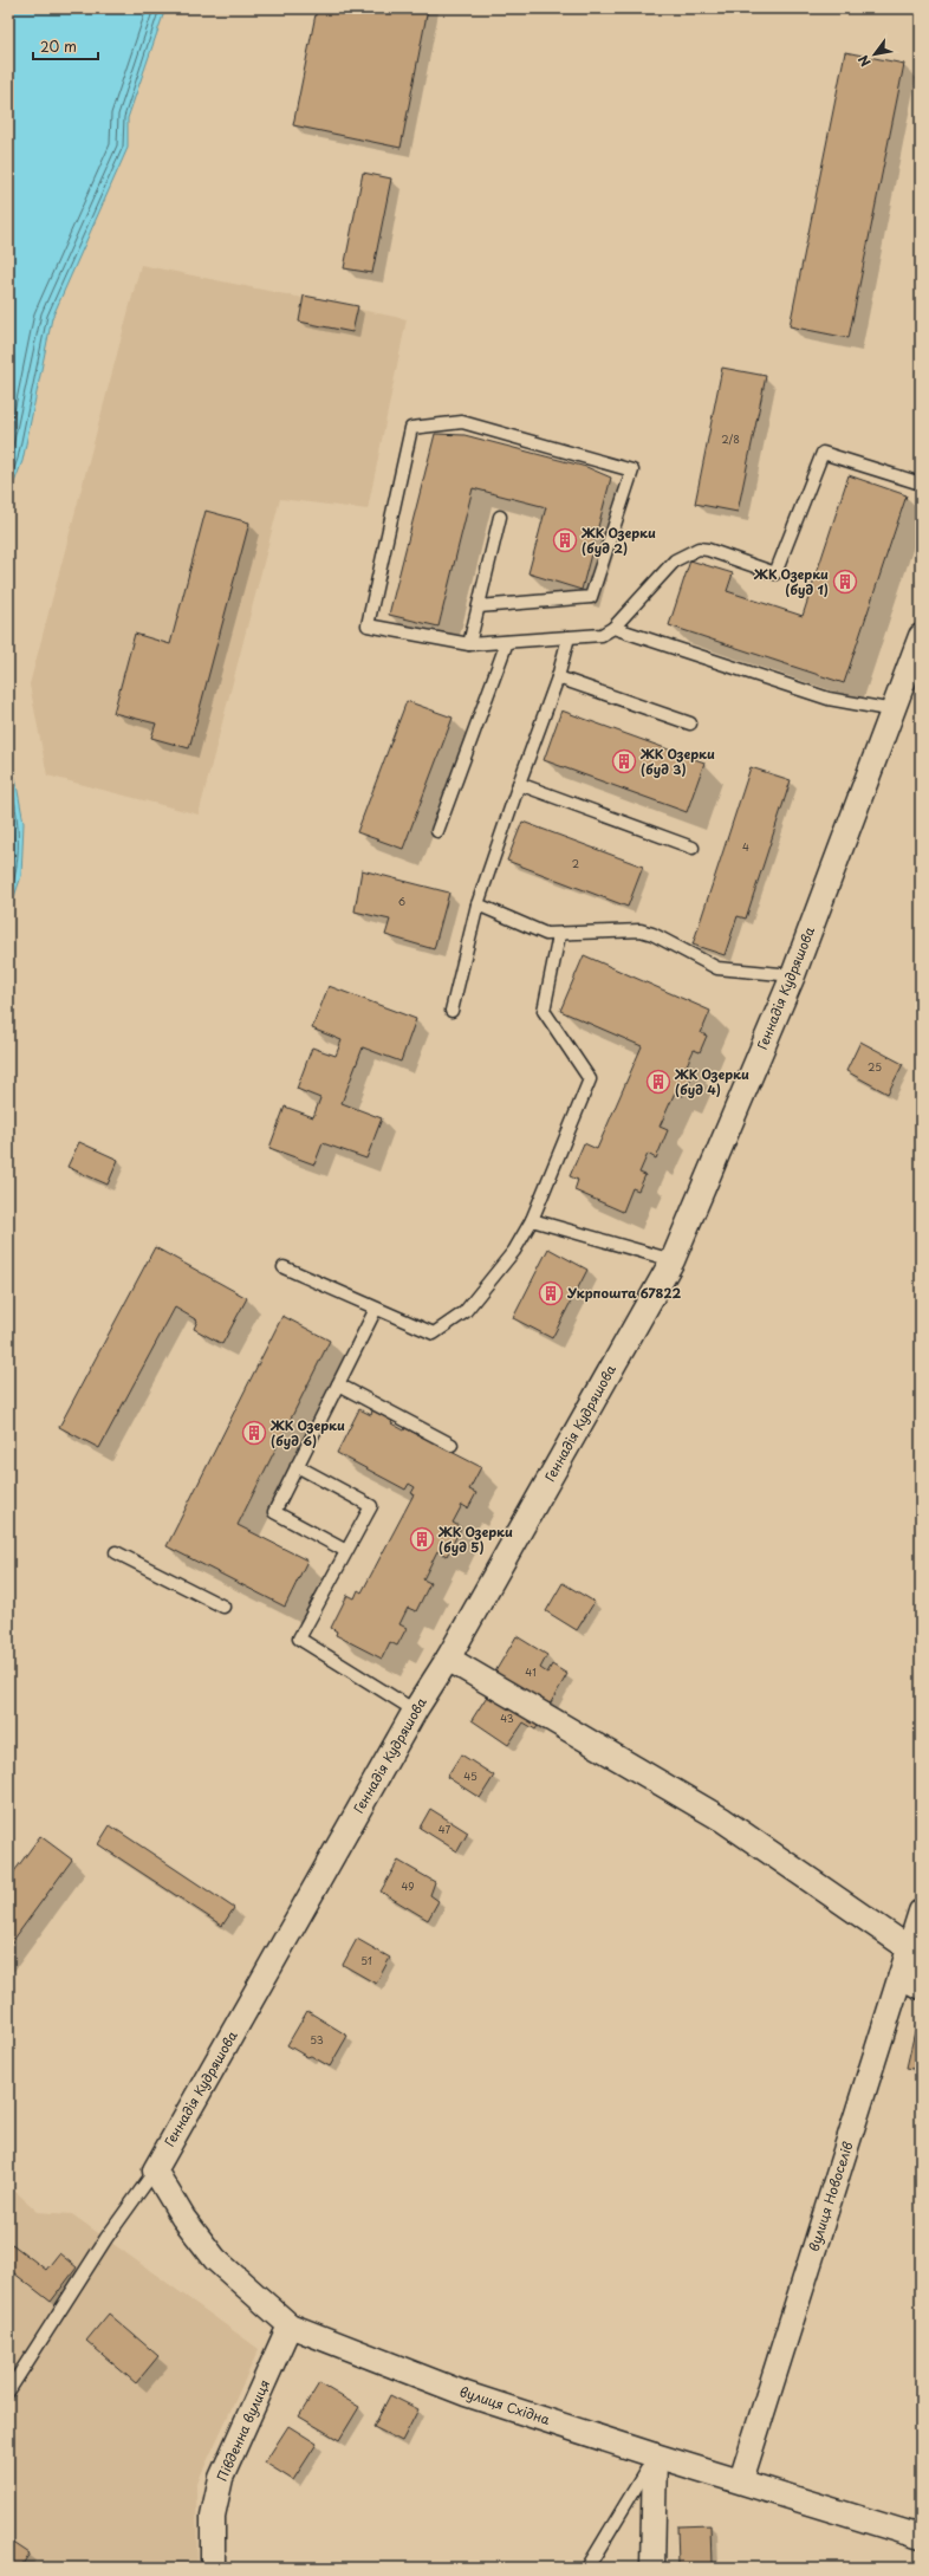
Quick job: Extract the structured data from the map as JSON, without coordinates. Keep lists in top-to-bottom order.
{
  "streets": {
    "street": [
      "Геннадія Кудряшова",
      "вулиця Новоселів",
      "вулиця Східна",
      "Південна вулиця"
    ]
  },
  "crossings": [
    ["Геннадія Кудряшова", "вулиця Східна"],
    ["вулиця Новоселів", "вулиця Східна"],
    ["вулиця Східна", "Південна вулиця"]
  ],
  "places": {
    "building": [
      "ЖК Озерки (буд 2)",
      "ЖК Озерки (буд 1)",
      "ЖК Озерки (буд 3)",
      "ЖК Озерки (буд 4)",
      "Укрпошта 67822",
      "ЖК Озерки (буд 6)",
      "ЖК Озерки (буд 5)"
    ]
  },
  "house_numbers": [
    "2/8",
    "4",
    "2",
    "6",
    "25",
    "41",
    "43",
    "45",
    "47",
    "49",
    "51",
    "53"
  ],
  "scale_bar": "20 m",
  "north": "bottom left"
}
